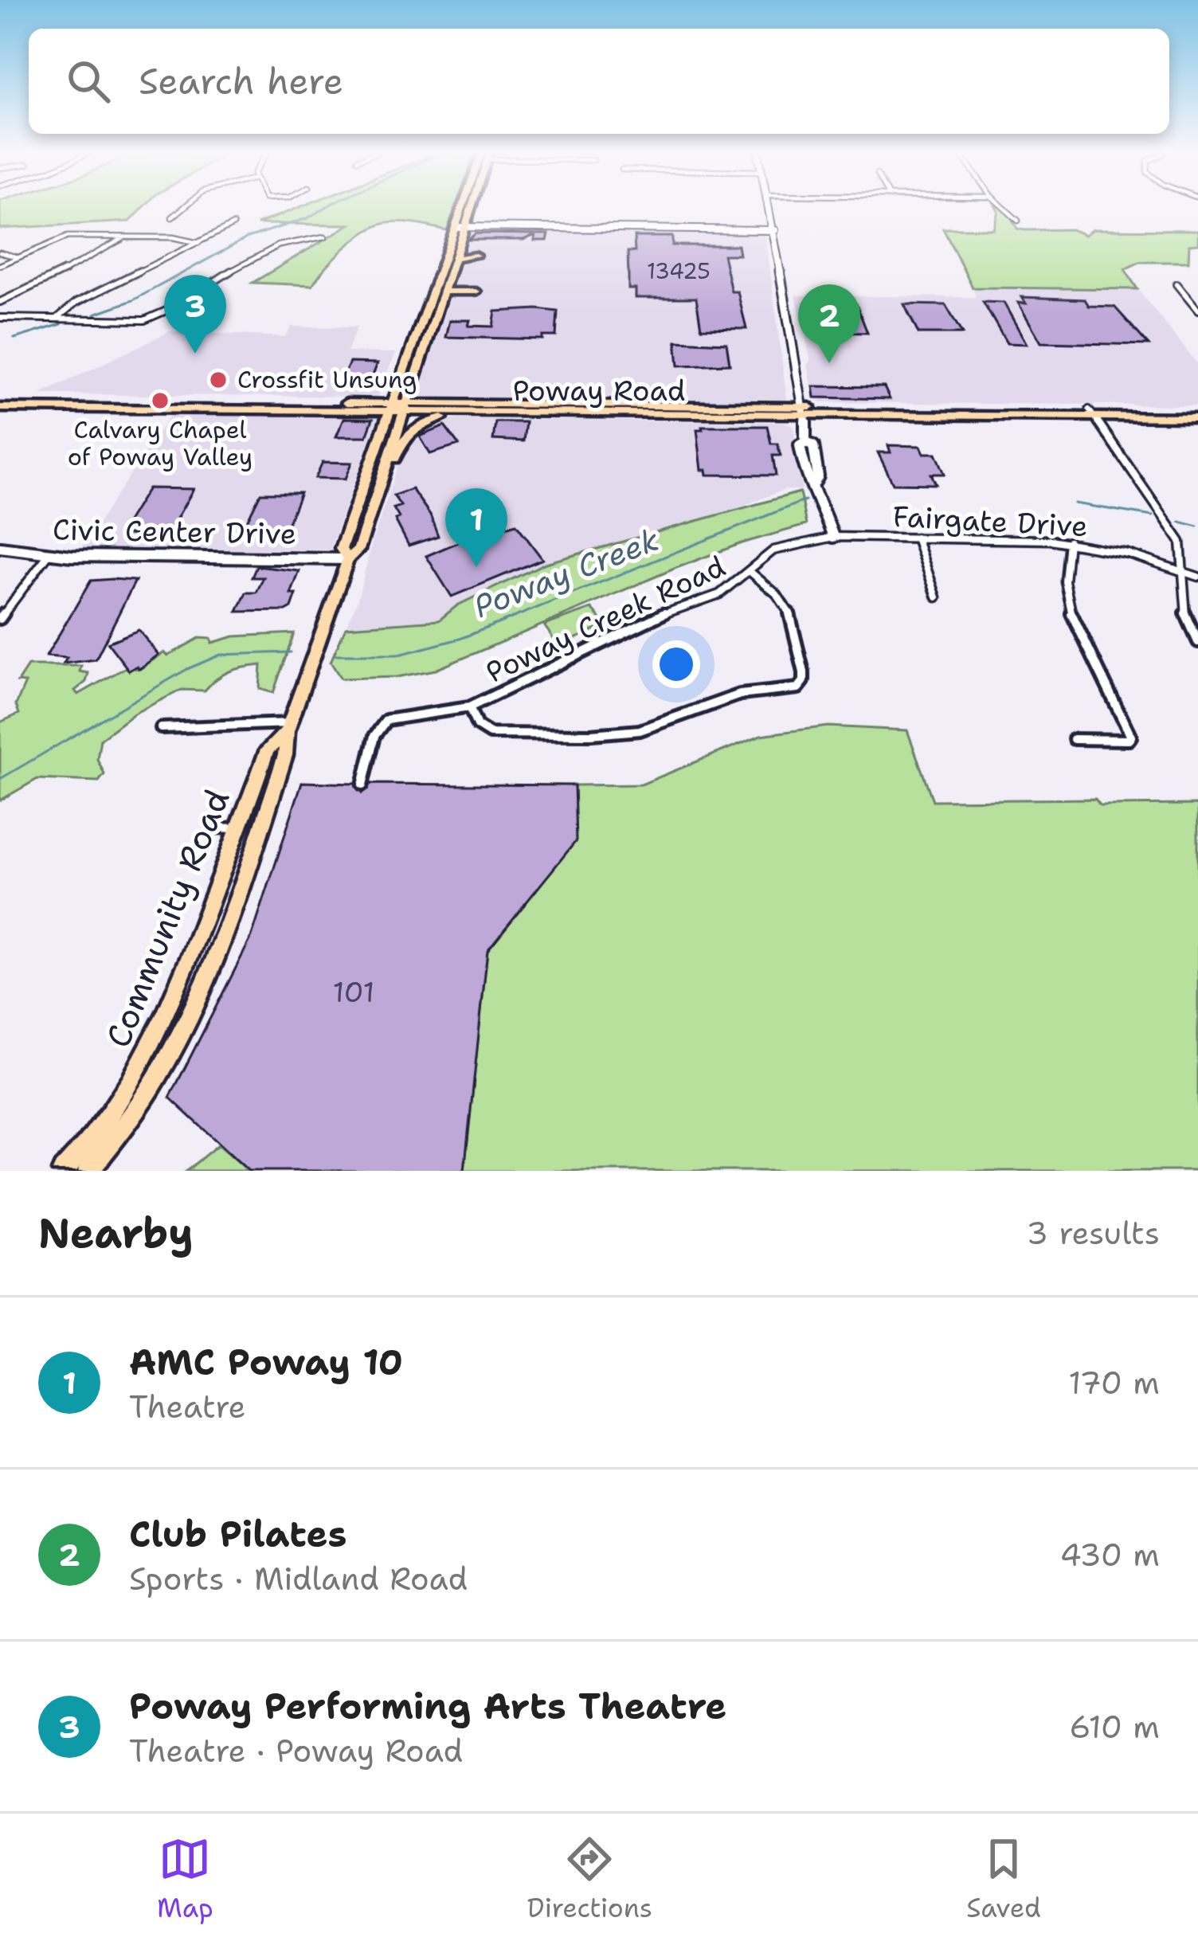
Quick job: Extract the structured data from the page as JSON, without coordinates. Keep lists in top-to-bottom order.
{
  "streets": {
    "main road": ["Poway Road", "Community Road"],
    "street": ["Fairgate Drive", "Civic Center Drive", "Poway Creek Road"]
  },
  "crossings": [
    ["Poway Road", "Community Road"],
    ["Fairgate Drive", "Poway Creek Road"],
    ["Civic Center Drive", "Community Road"]
  ],
  "water": ["Poway Creek"],
  "places": ["Crossfit Unsung", "Calvary Chapel of Poway Valley"],
  "house_numbers": ["13425", "101"],
  "page": {
    "search": "Search here",
    "pins": ["3", "2", "1"],
    "heading": ["Nearby", "3 results"],
    "list": [
      {
        "mark": "1",
        "name": "AMC Poway 10",
        "note": "Theatre",
        "value": "170 m"
      },
      {
        "mark": "2",
        "name": "Club Pilates",
        "note": "Sports · Midland Road",
        "value": "430 m"
      },
      {
        "mark": "3",
        "name": "Poway Performing Arts Theatre",
        "note": "Theatre · Poway Road",
        "value": "610 m"
      }
    ],
    "nav": ["Map", "Directions", "Saved"]
  }
}
